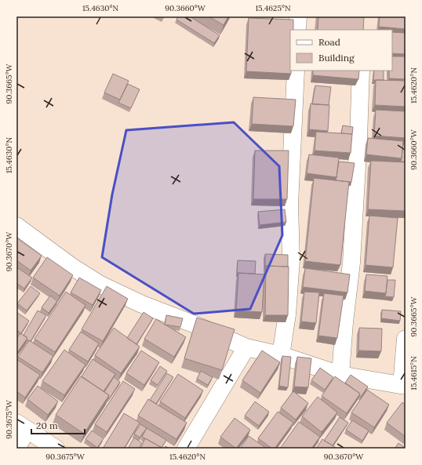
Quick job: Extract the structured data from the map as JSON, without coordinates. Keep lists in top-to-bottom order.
{
  "legend": ["Road", "Building"],
  "scale_bar": "20 m",
  "coordinates": [
    "15.4630°N",
    "90.3660°W",
    "15.4625°N",
    "90.3665°W",
    "15.4620°N",
    "90.3670°W",
    "15.4615°N",
    "90.3675°W"
  ]
}
